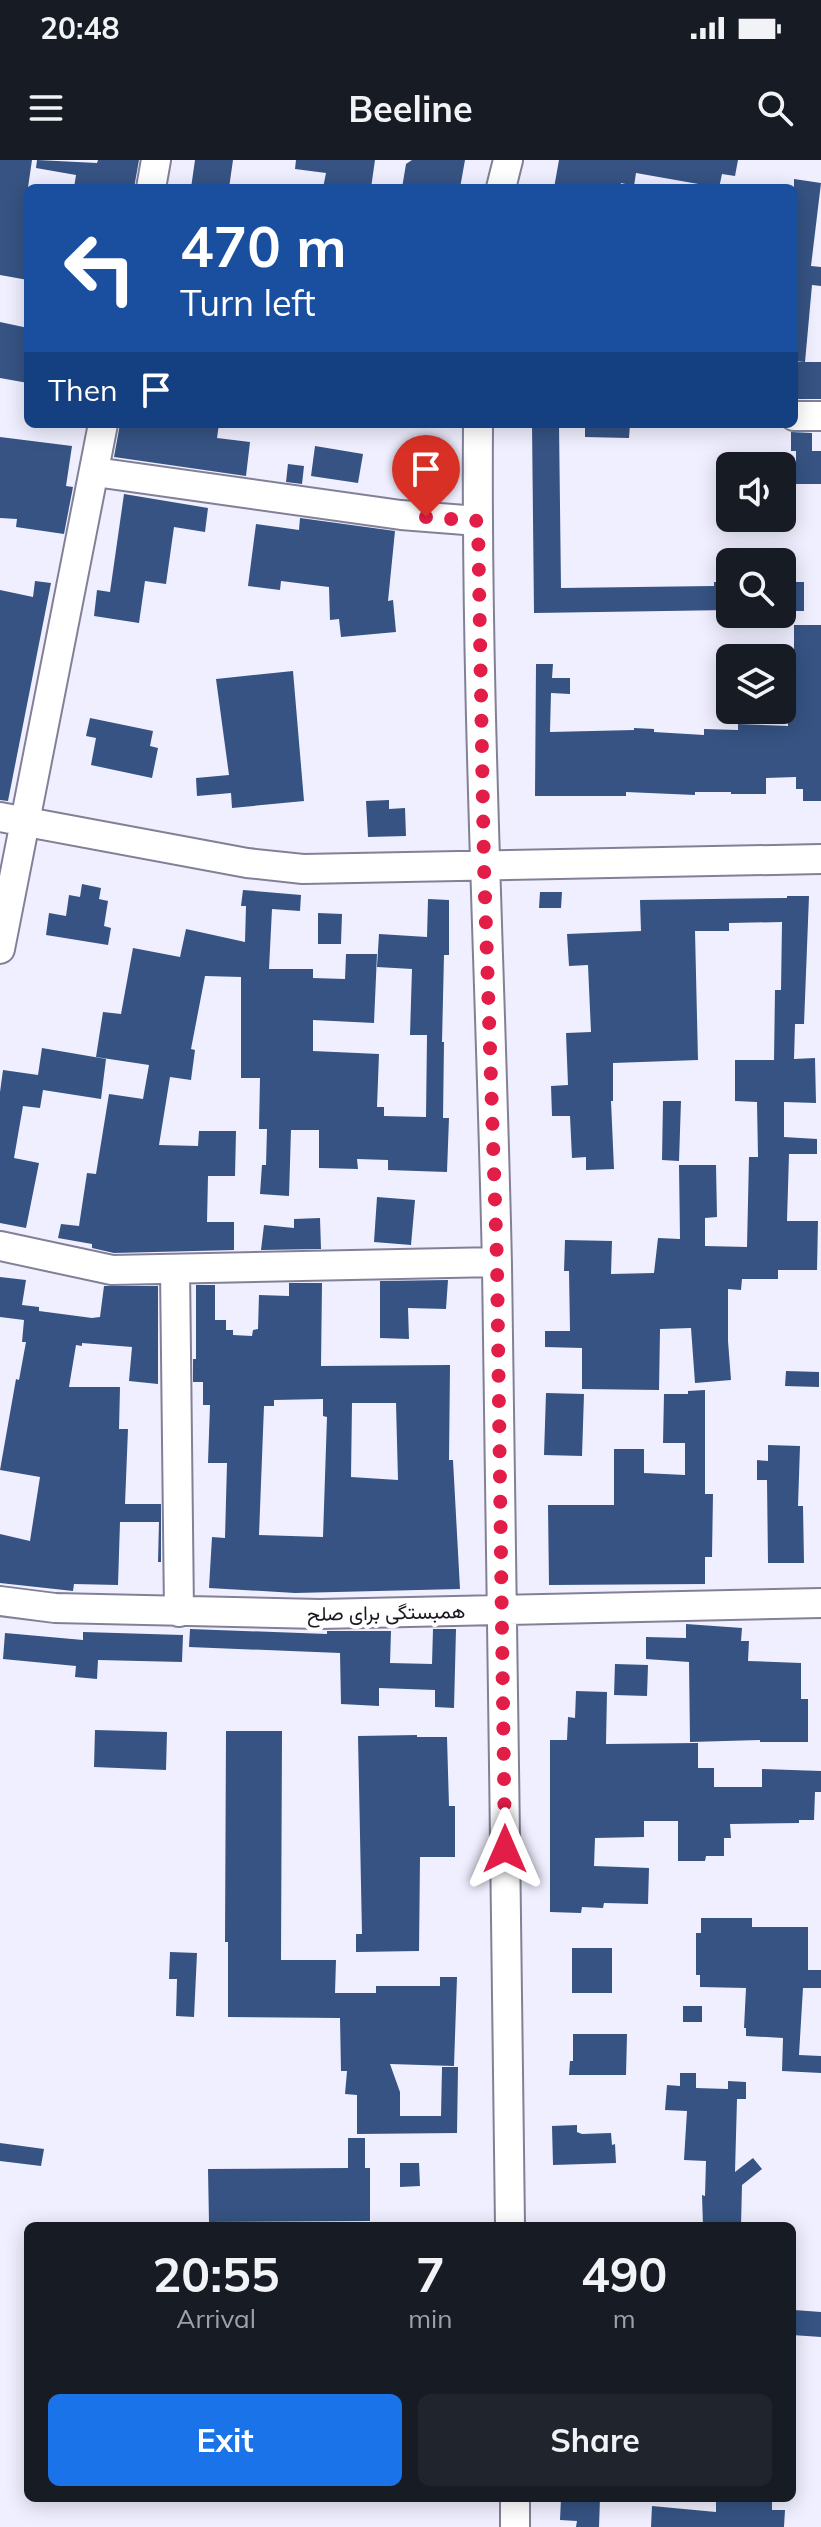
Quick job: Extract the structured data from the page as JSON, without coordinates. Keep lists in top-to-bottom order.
{
  "streets": {
    "street": ["همبستگی برای صلح"]
  },
  "page": {
    "status": "20:48",
    "header": "Beeline",
    "turn": ["470 m", "Turn left"],
    "then": "Then",
    "eta": [
      "20:55",
      "Arrival",
      "7",
      "min",
      "490",
      "m"
    ],
    "buttons": ["Exit", "Share"]
  }
}
